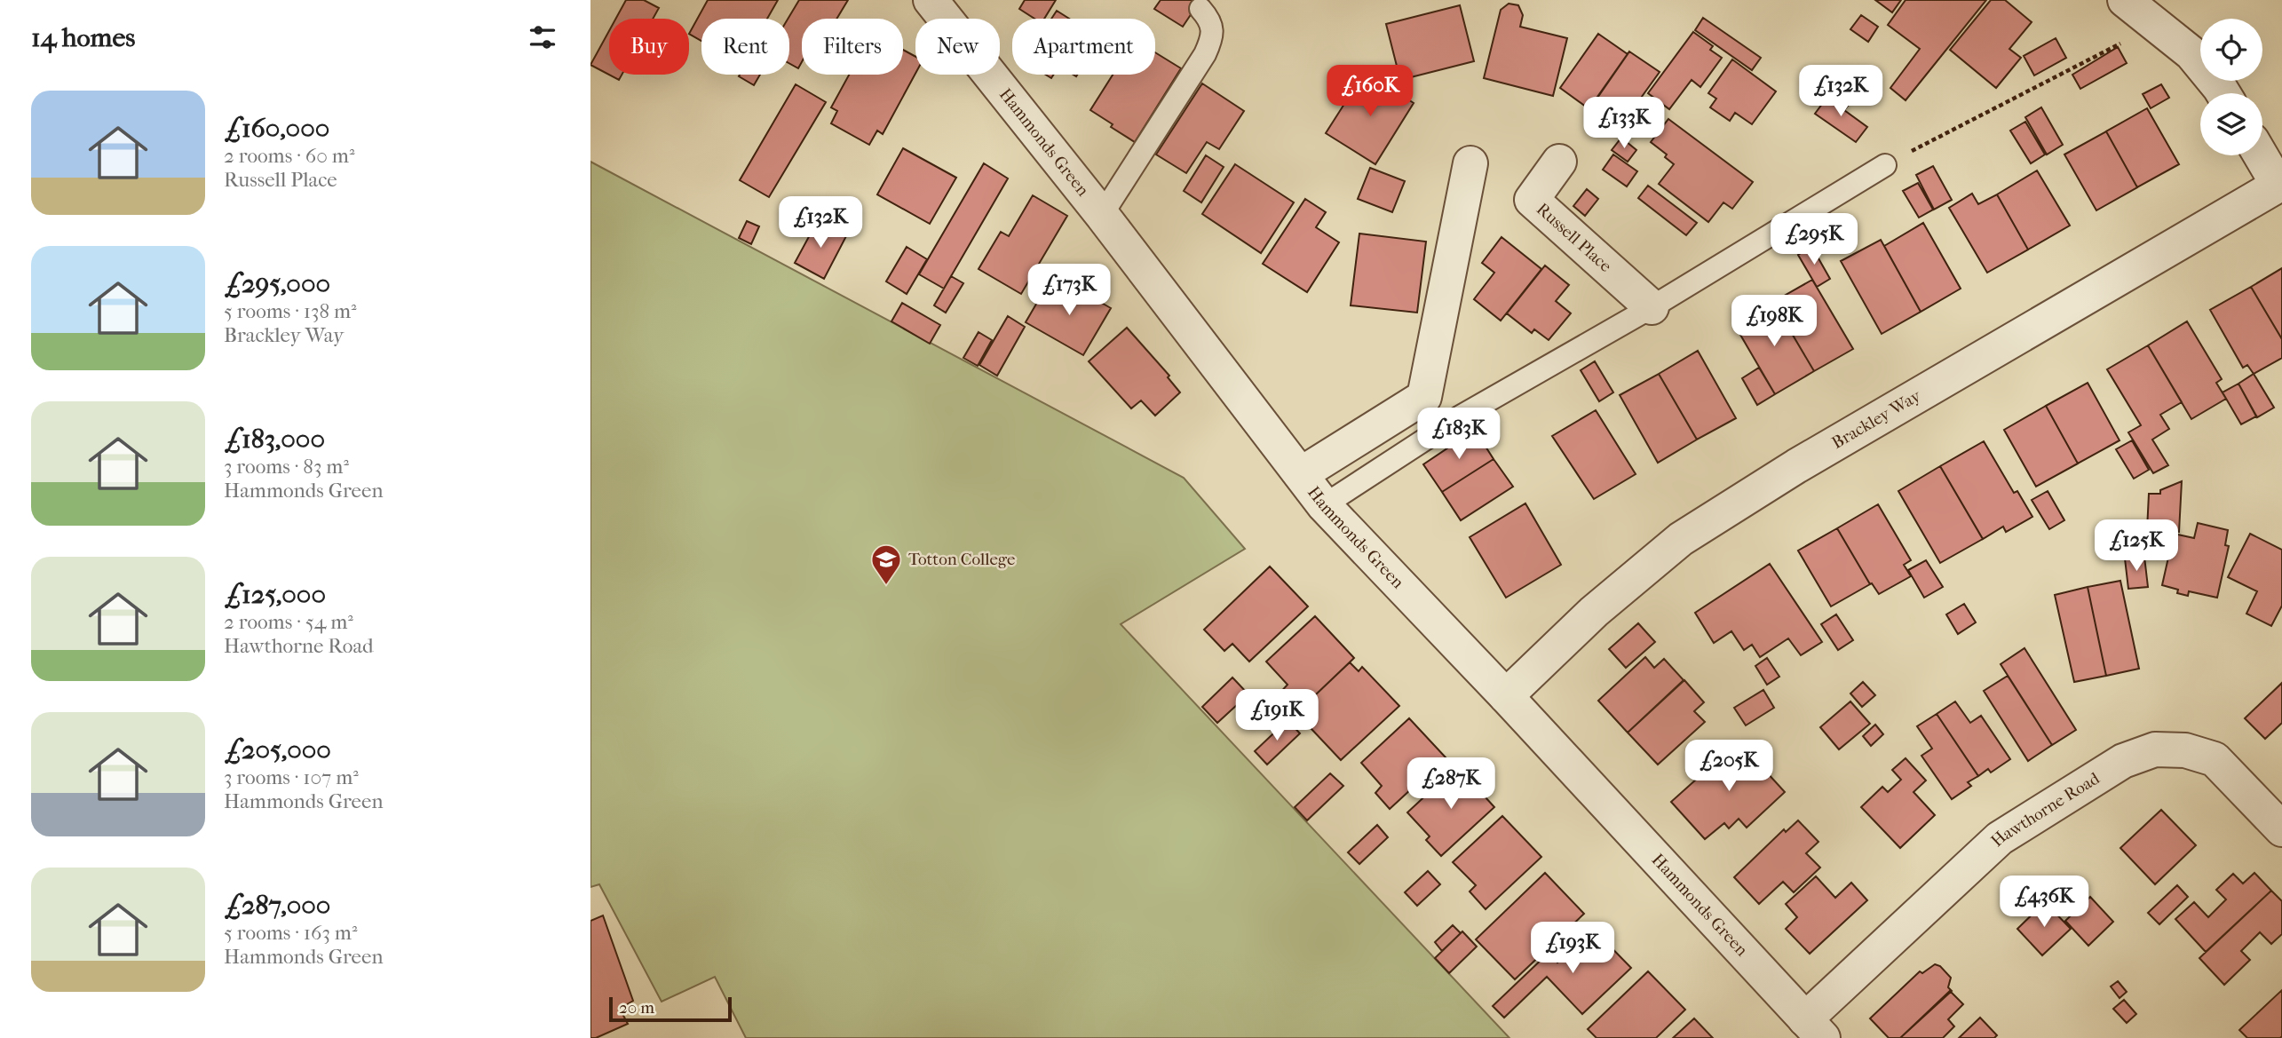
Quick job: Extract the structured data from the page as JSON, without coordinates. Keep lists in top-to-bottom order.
{
  "streets": {
    "street": [
      "Hammonds Green",
      "Russell Place",
      "Brackley Way",
      "Hawthorne Road"
    ]
  },
  "crossings": [
    ["Hammonds Green", "Brackley Way"],
    ["Hammonds Green", "Hawthorne Road"]
  ],
  "places": {
    "school or university": ["Totton College"]
  },
  "scale_bar": "20 m",
  "page": {
    "heading": "14 homes",
    "chip": [
      "Buy",
      "Rent",
      "Filters",
      "New",
      "Apartment"
    ],
    "price": [
      "£160K",
      "£132K",
      "£133K",
      "£132K",
      "£295K",
      "£173K",
      "£198K",
      "£183K",
      "£125K",
      "£191K",
      "£205K",
      "£287K",
      "£436K",
      "£193K"
    ],
    "list": [
      {
        "name": "£160,000",
        "note": "2 rooms · 60 m² · Russell Place"
      },
      {
        "name": "£295,000",
        "note": "5 rooms · 138 m² · Brackley Way"
      },
      {
        "name": "£183,000",
        "note": "3 rooms · 83 m² · Hammonds Green"
      },
      {
        "name": "£125,000",
        "note": "2 rooms · 54 m² · Hawthorne Road"
      },
      {
        "name": "£205,000",
        "note": "3 rooms · 107 m² · Hammonds Green"
      },
      {
        "name": "£287,000",
        "note": "5 rooms · 163 m² · Hammonds Green"
      }
    ],
    "scale": "20 m"
  }
}
